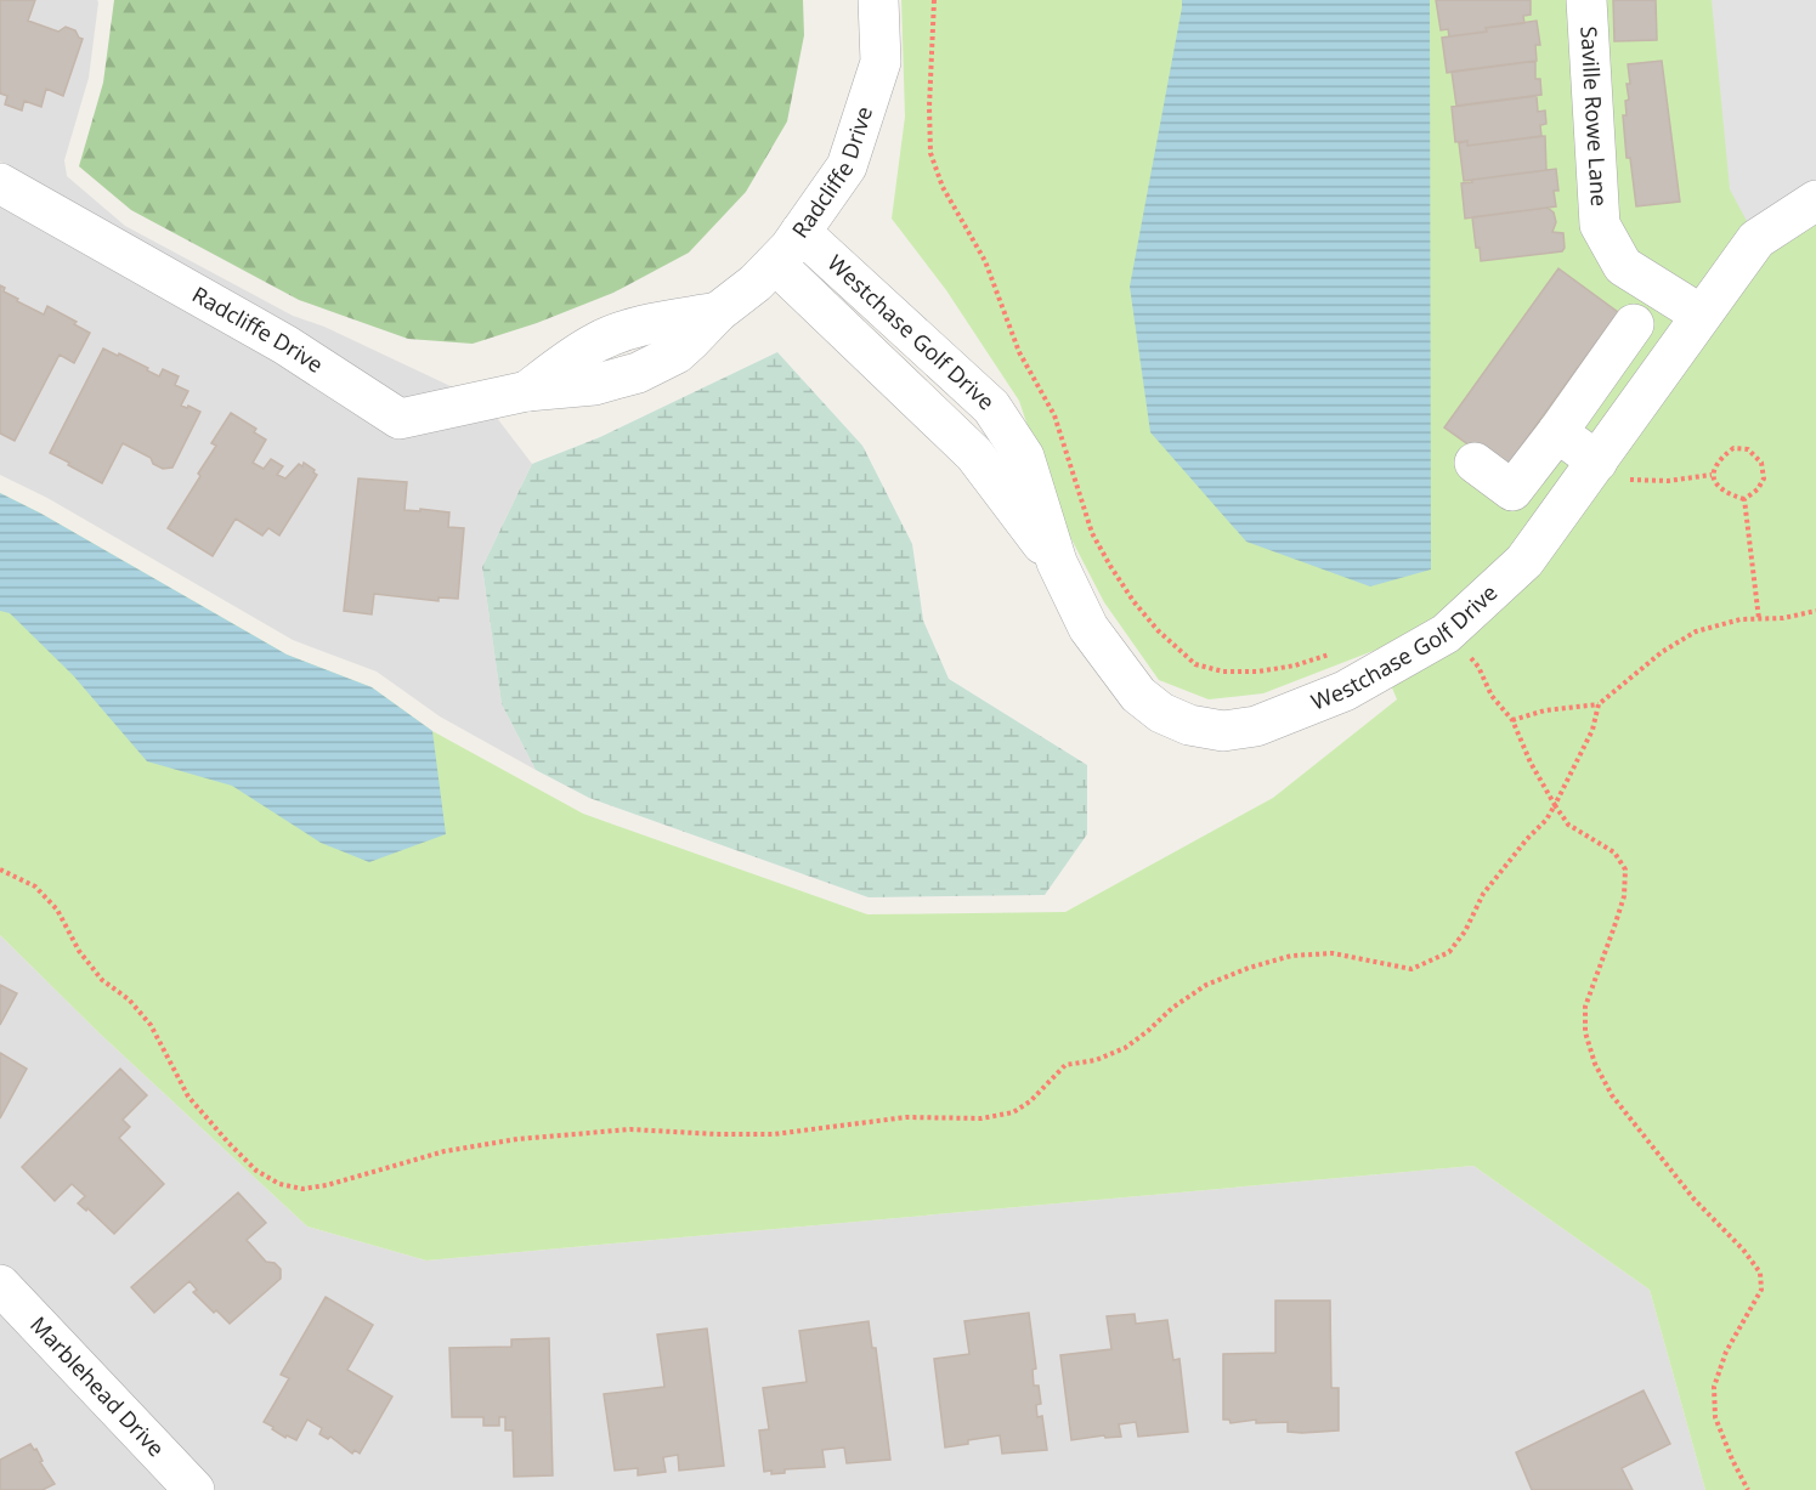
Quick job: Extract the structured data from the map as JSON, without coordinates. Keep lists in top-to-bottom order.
{
  "streets": {
    "street": [
      "Saville Rowe Lane",
      "Radcliffe Drive",
      "Westchase Golf Drive",
      "Marblehead Drive"
    ]
  },
  "crossings": [
    ["Saville Rowe Lane", "Westchase Golf Drive"],
    ["Radcliffe Drive", "Westchase Golf Drive"]
  ]
}
